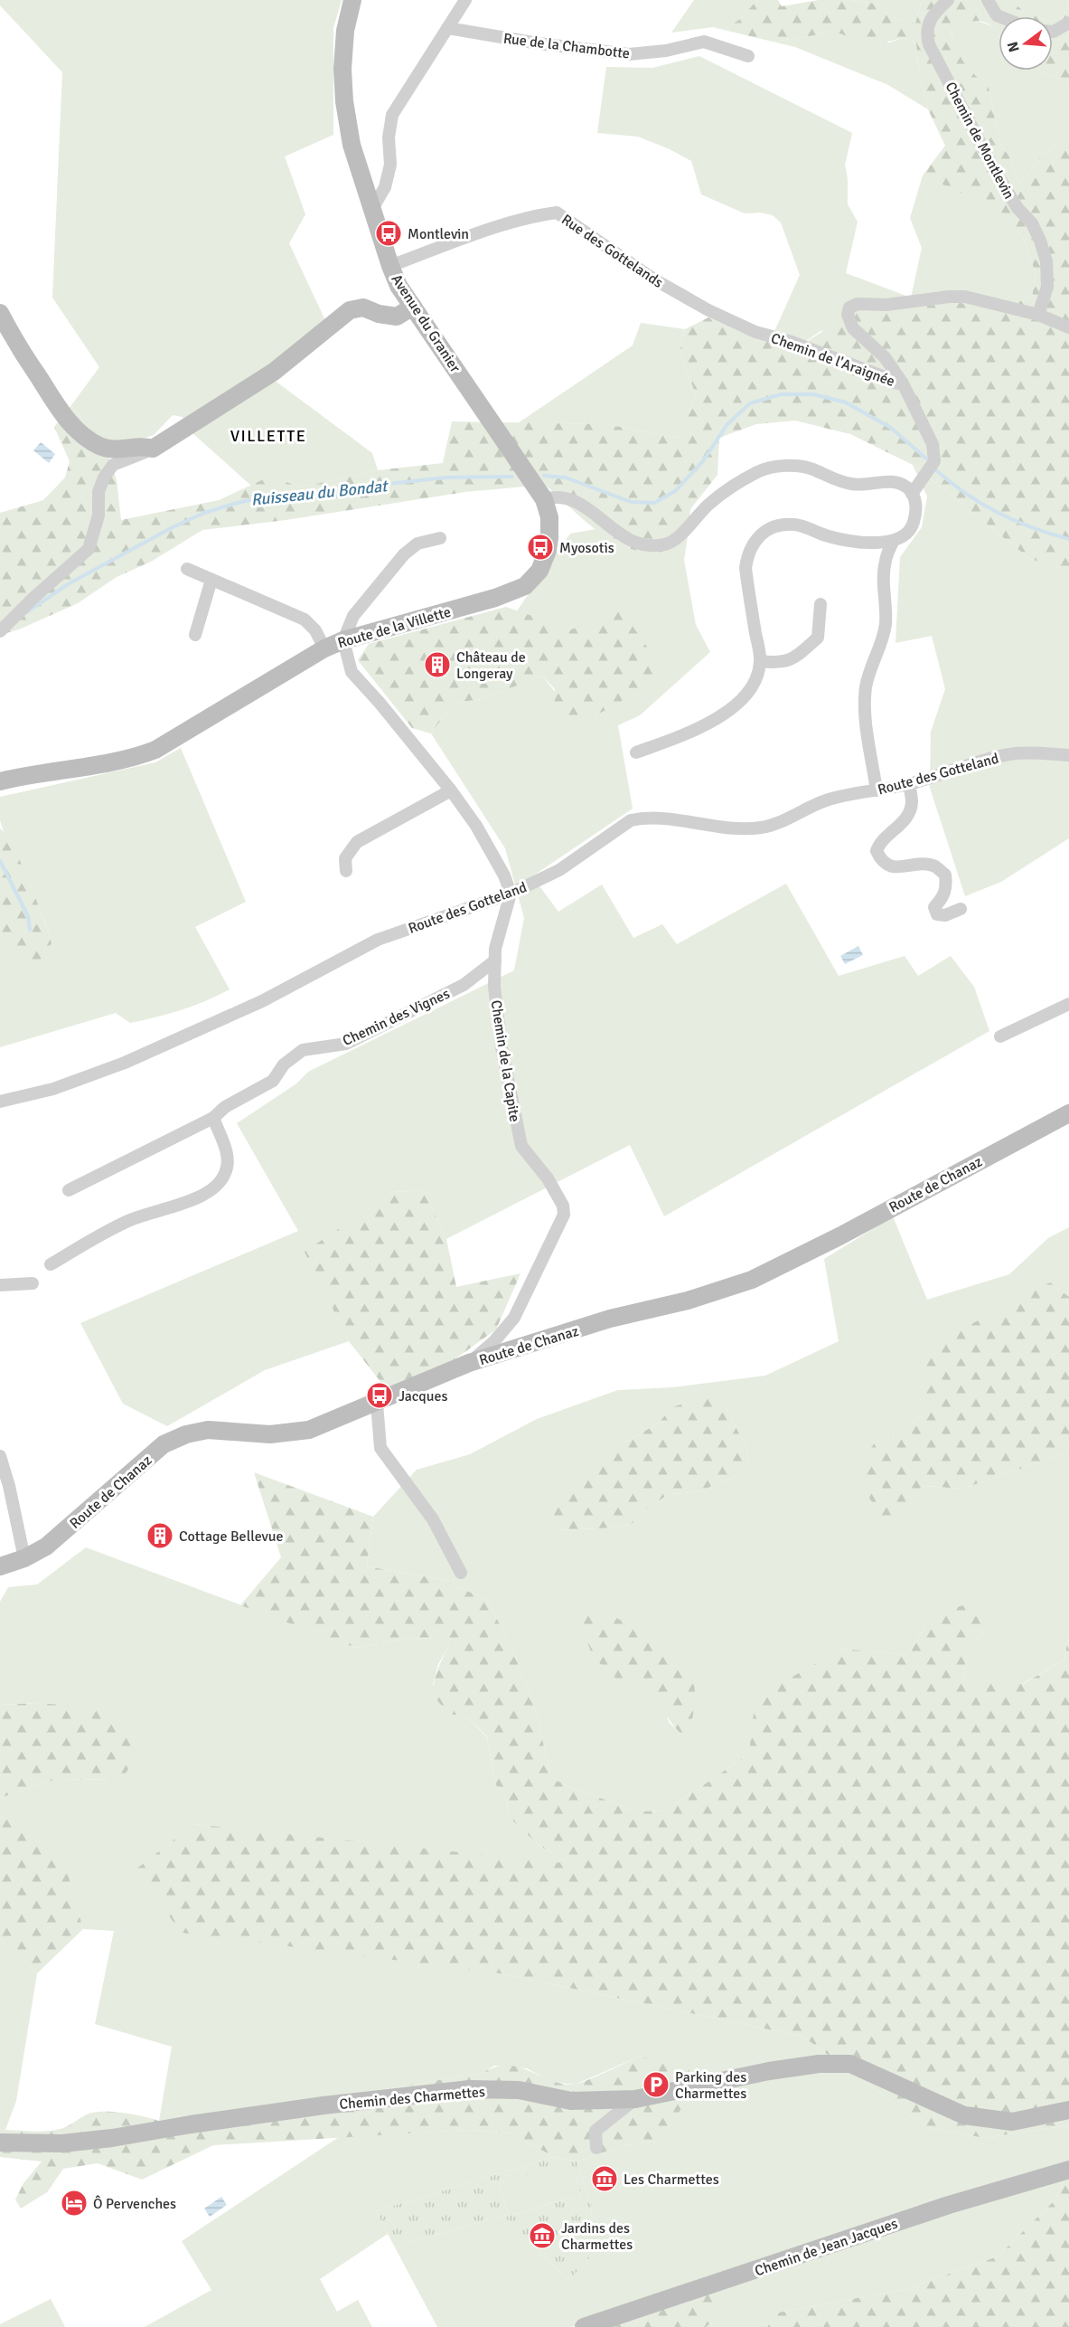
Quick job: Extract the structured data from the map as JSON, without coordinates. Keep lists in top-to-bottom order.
{
  "streets": {
    "street": [
      "Rue de la Chambotte",
      "Chemin de Montlevin",
      "Rue des Gottelands",
      "Avenue du Granier",
      "Chemin de l'Araignée",
      "Route de la Villette",
      "Route des Gotteland",
      "Chemin des Vignes",
      "Chemin de la Capite",
      "Route de Chanaz",
      "Chemin des Charmettes",
      "Chemin de Jean Jacques"
    ]
  },
  "crossings": [
    ["Rue des Gottelands", "Avenue du Granier"],
    ["Rue des Gottelands", "Chemin de l'Araignée"],
    ["Avenue du Granier", "Route de la Villette"],
    ["Route des Gotteland", "Chemin de la Capite"],
    ["Chemin des Vignes", "Chemin de la Capite"],
    ["Chemin de la Capite", "Route de Chanaz"]
  ],
  "districts": ["VILLETTE"],
  "water": ["Ruisseau du Bondat"],
  "places": {
    "bus stop": ["Montlevin", "Myosotis", "Jacques"],
    "building": ["Château de Longeray", "Cottage Bellevue"],
    "parking": ["Parking des Charmettes"],
    "museum": ["Les Charmettes", "Jardins des Charmettes"],
    "hotel": ["Ô Pervenches"]
  },
  "north": "left"
}
